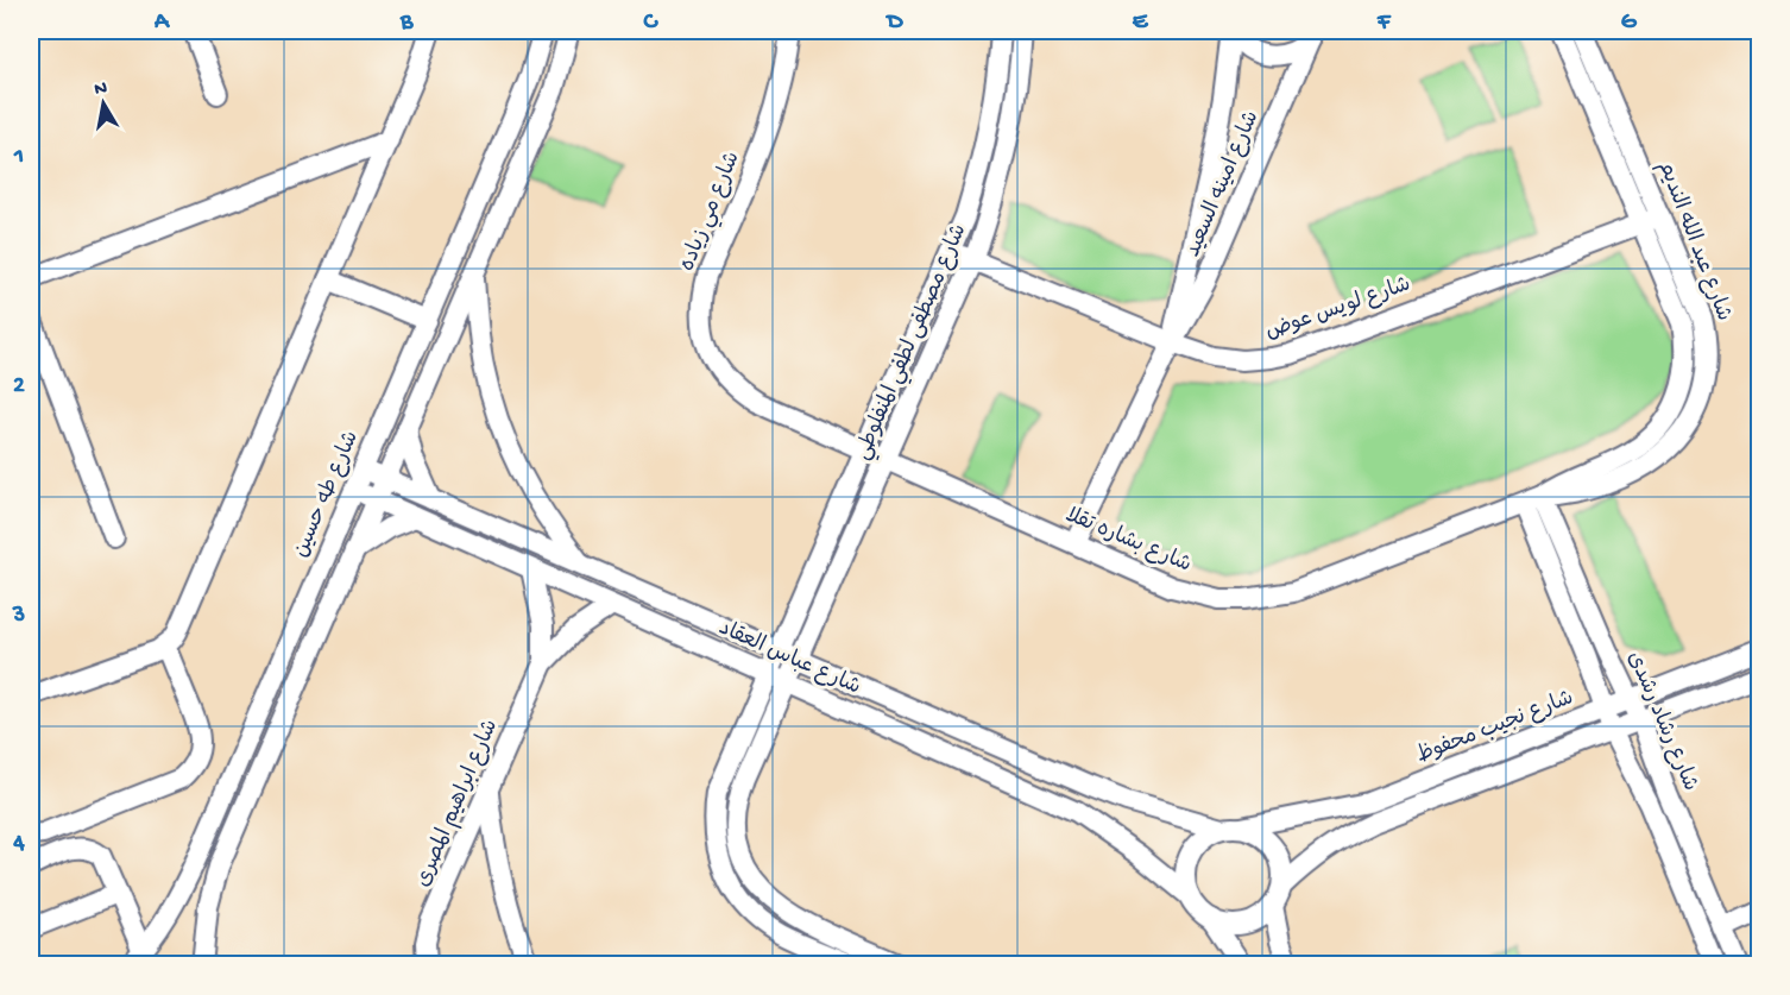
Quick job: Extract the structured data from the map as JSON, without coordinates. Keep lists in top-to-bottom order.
{
  "streets": {
    "street": [
      "شارع امينه السعيد",
      "شارع مي زياده",
      "شارع عبد الله النديم",
      "شارع لويس عوض",
      "شارع مصطفى لطفي المنفلوطي",
      "شارع طه حسين",
      "شارع بشاره تقلا",
      "شارع عباس العقاد",
      "شارع رشاد رشدى",
      "شارع نجيب محفوظ",
      "شارع ابراهيم المصرى"
    ]
  },
  "crossings": [
    ["شارع امينه السعيد", "شارع لويس عوض"],
    ["شارع امينه السعيد", "شارع بشاره تقلا"],
    ["شارع مي زياده", "شارع مصطفى لطفي المنفلوطي"],
    ["شارع مي زياده", "شارع بشاره تقلا"],
    ["شارع عبد الله النديم", "شارع لويس عوض"],
    ["شارع عبد الله النديم", "شارع بشاره تقلا"],
    ["شارع عبد الله النديم", "شارع رشاد رشدى"],
    ["شارع لويس عوض", "شارع مصطفى لطفي المنفلوطي"],
    ["شارع مصطفى لطفي المنفلوطي", "شارع بشاره تقلا"],
    ["شارع مصطفى لطفي المنفلوطي", "شارع عباس العقاد"],
    ["شارع طه حسين", "شارع عباس العقاد"],
    ["شارع بشاره تقلا", "شارع رشاد رشدى"],
    ["شارع عباس العقاد", "شارع نجيب محفوظ"],
    ["شارع عباس العقاد", "شارع ابراهيم المصرى"],
    ["شارع رشاد رشدى", "شارع نجيب محفوظ"]
  ],
  "north": "top",
  "grid": {
    "columns": [
      "A",
      "B",
      "C",
      "D",
      "E",
      "F",
      "G"
    ],
    "rows": [
      "1",
      "2",
      "3",
      "4"
    ]
  }
}
